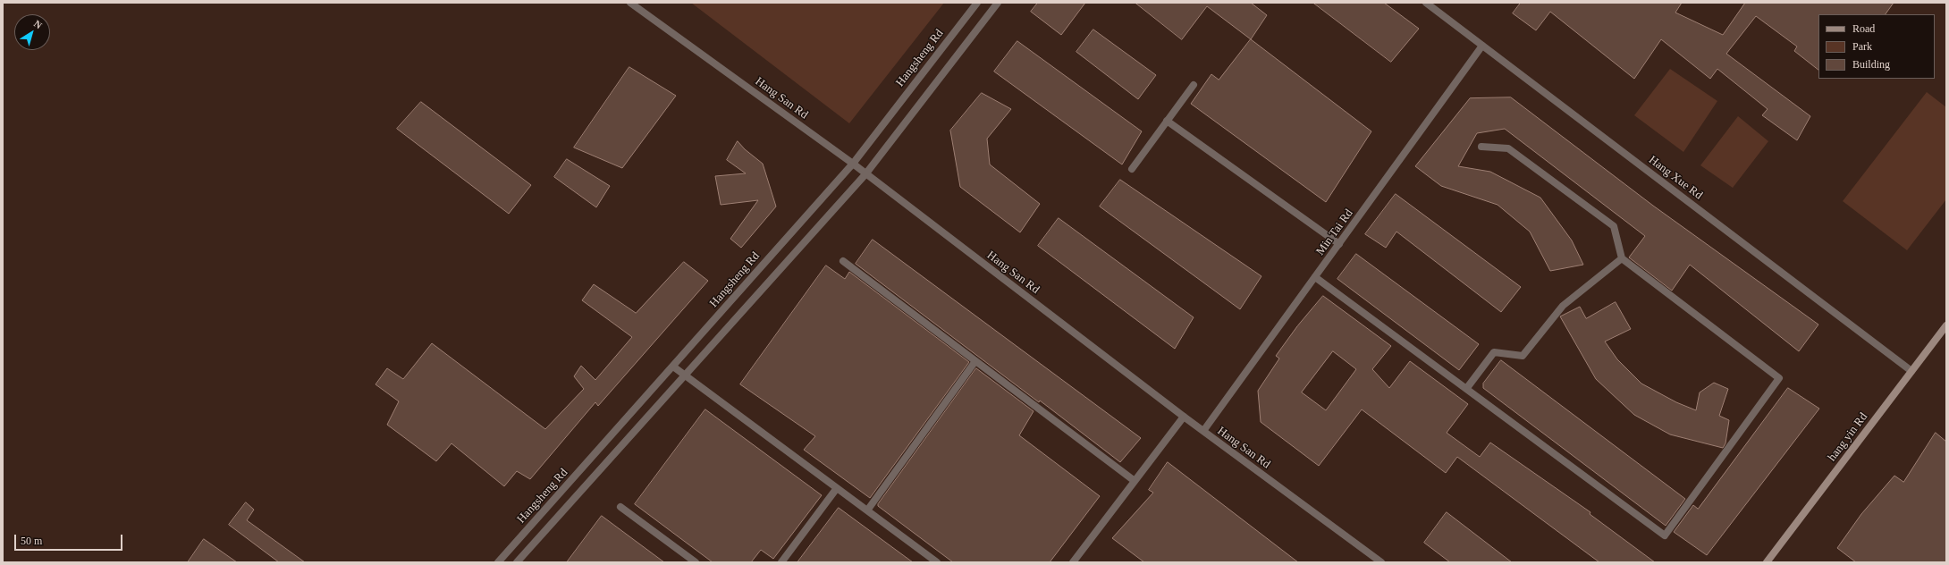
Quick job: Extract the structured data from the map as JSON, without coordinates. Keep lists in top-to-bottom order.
{
  "streets": {
    "main road": ["hang yin Rd"],
    "street": [
      "Hangsheng Rd",
      "Hang San Rd",
      "Hang Xue Rd",
      "Min Tai Rd"
    ]
  },
  "crossings": [
    ["Hangsheng Rd", "Hang San Rd"],
    ["Hang San Rd", "Min Tai Rd"],
    ["Hang Xue Rd", "Min Tai Rd"],
    ["Hang Xue Rd", "hang yin Rd"]
  ],
  "legend": ["Road", "Park", "Building"],
  "scale_bar": "50 m",
  "north": "top right"
}
